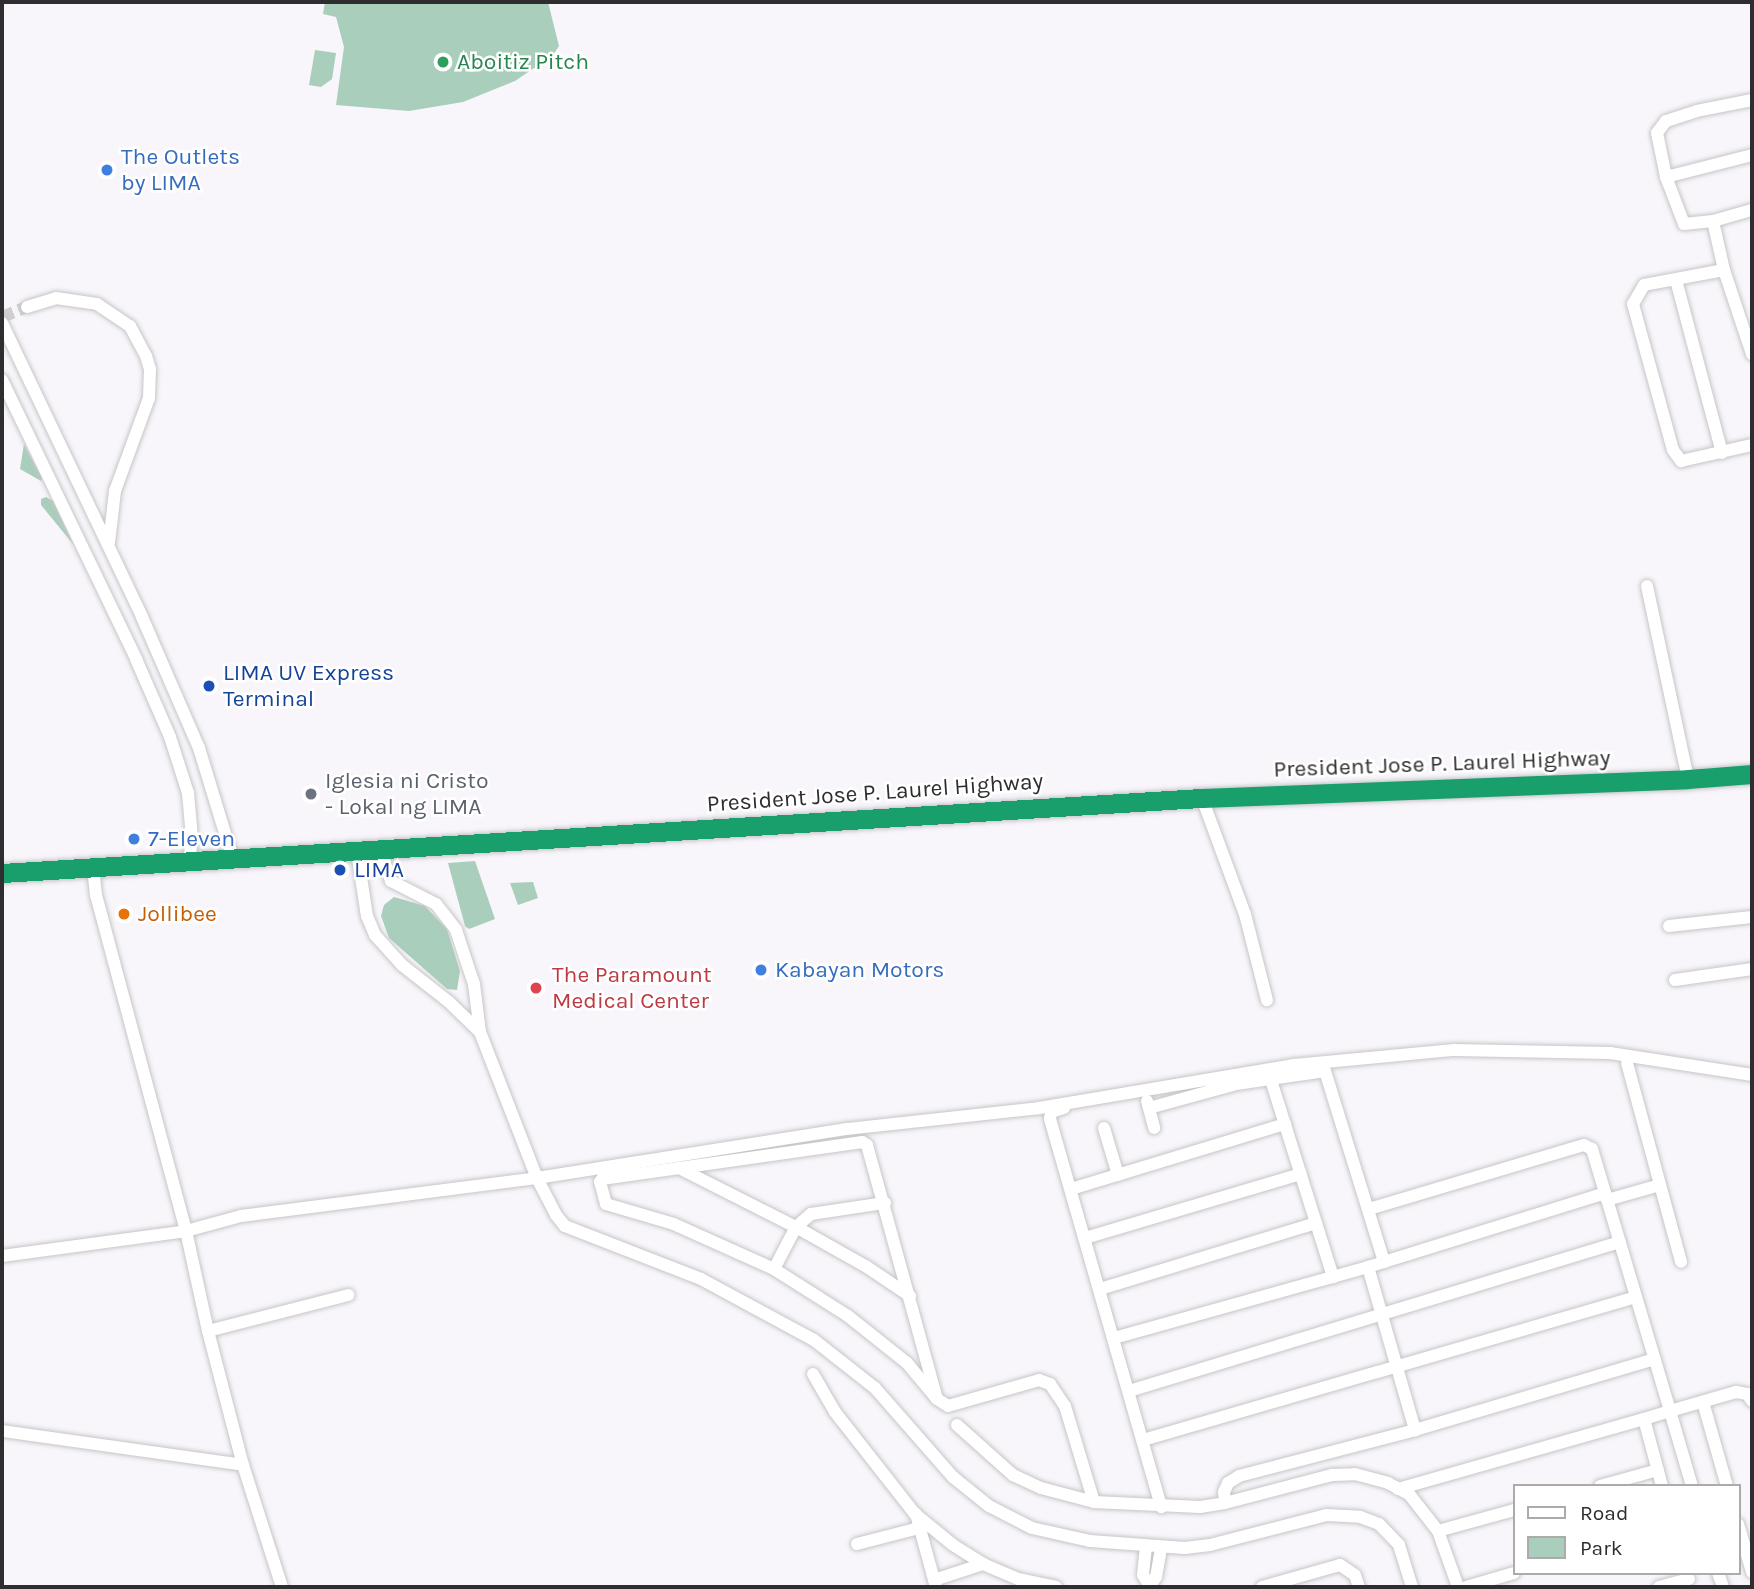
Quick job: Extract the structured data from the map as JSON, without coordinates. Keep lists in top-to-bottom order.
{
  "streets": {
    "highway": ["President Jose P. Laurel Highway"]
  },
  "places": [
    "Aboitiz Pitch",
    "The Outlets by LIMA",
    "LIMA UV Express Terminal",
    "Iglesia ni Cristo - Lokal ng LIMA",
    "7-Eleven",
    "LIMA",
    "Jollibee",
    "Kabayan Motors",
    "The Paramount Medical Center"
  ],
  "legend": ["Road", "Park"]
}
